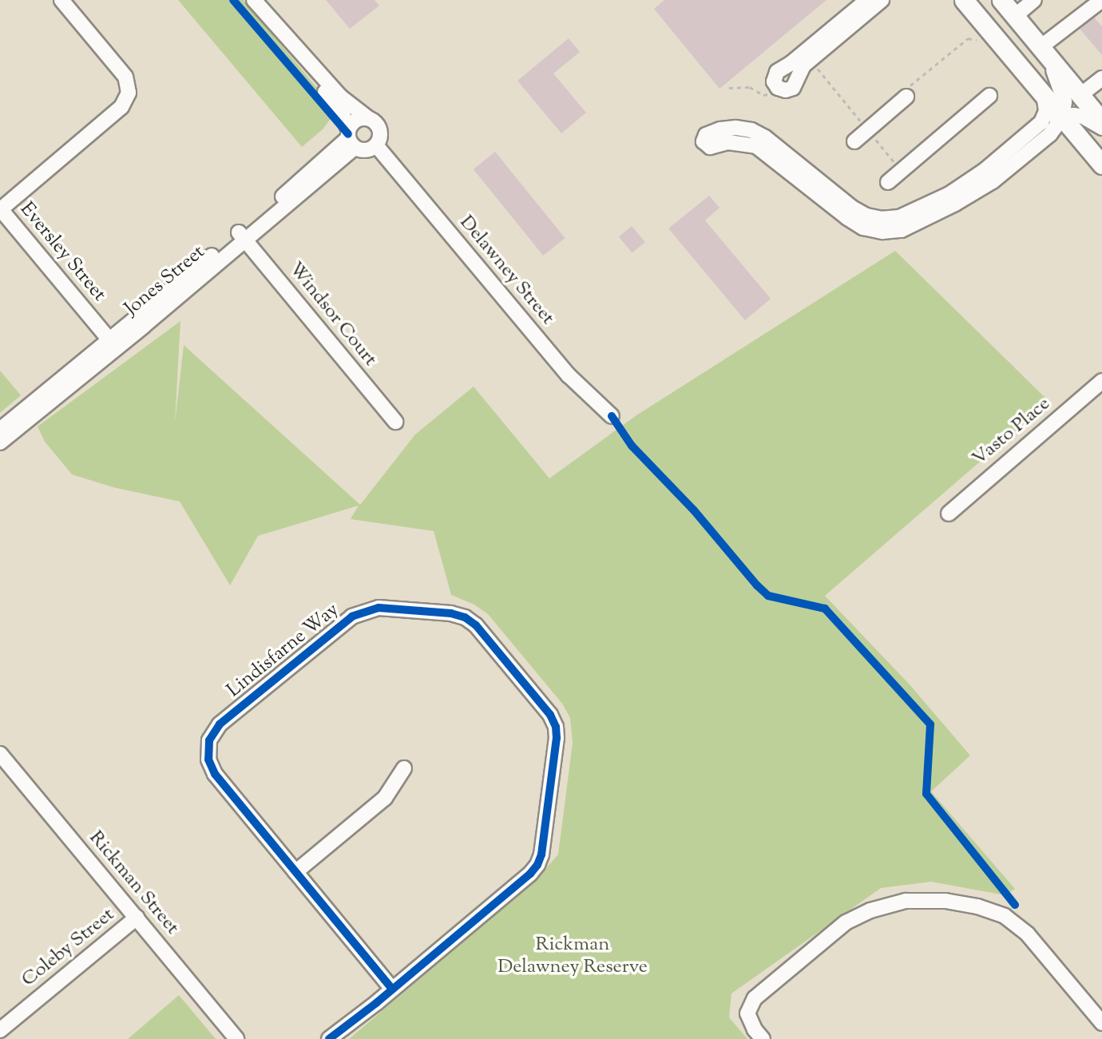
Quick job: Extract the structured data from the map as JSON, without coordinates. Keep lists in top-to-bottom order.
{
  "streets": {
    "street": [
      "Eversley Street",
      "Delawney Street",
      "Jones Street",
      "Windsor Court",
      "Vasto Place",
      "Lindisfarne Way",
      "Rickman Street",
      "Coleby Street"
    ]
  },
  "crossings": [
    ["Eversley Street", "Jones Street"],
    ["Delawney Street", "Jones Street"],
    ["Jones Street", "Windsor Court"],
    ["Rickman Street", "Coleby Street"]
  ],
  "parks": ["Rickman Delawney Reserve"]
}
